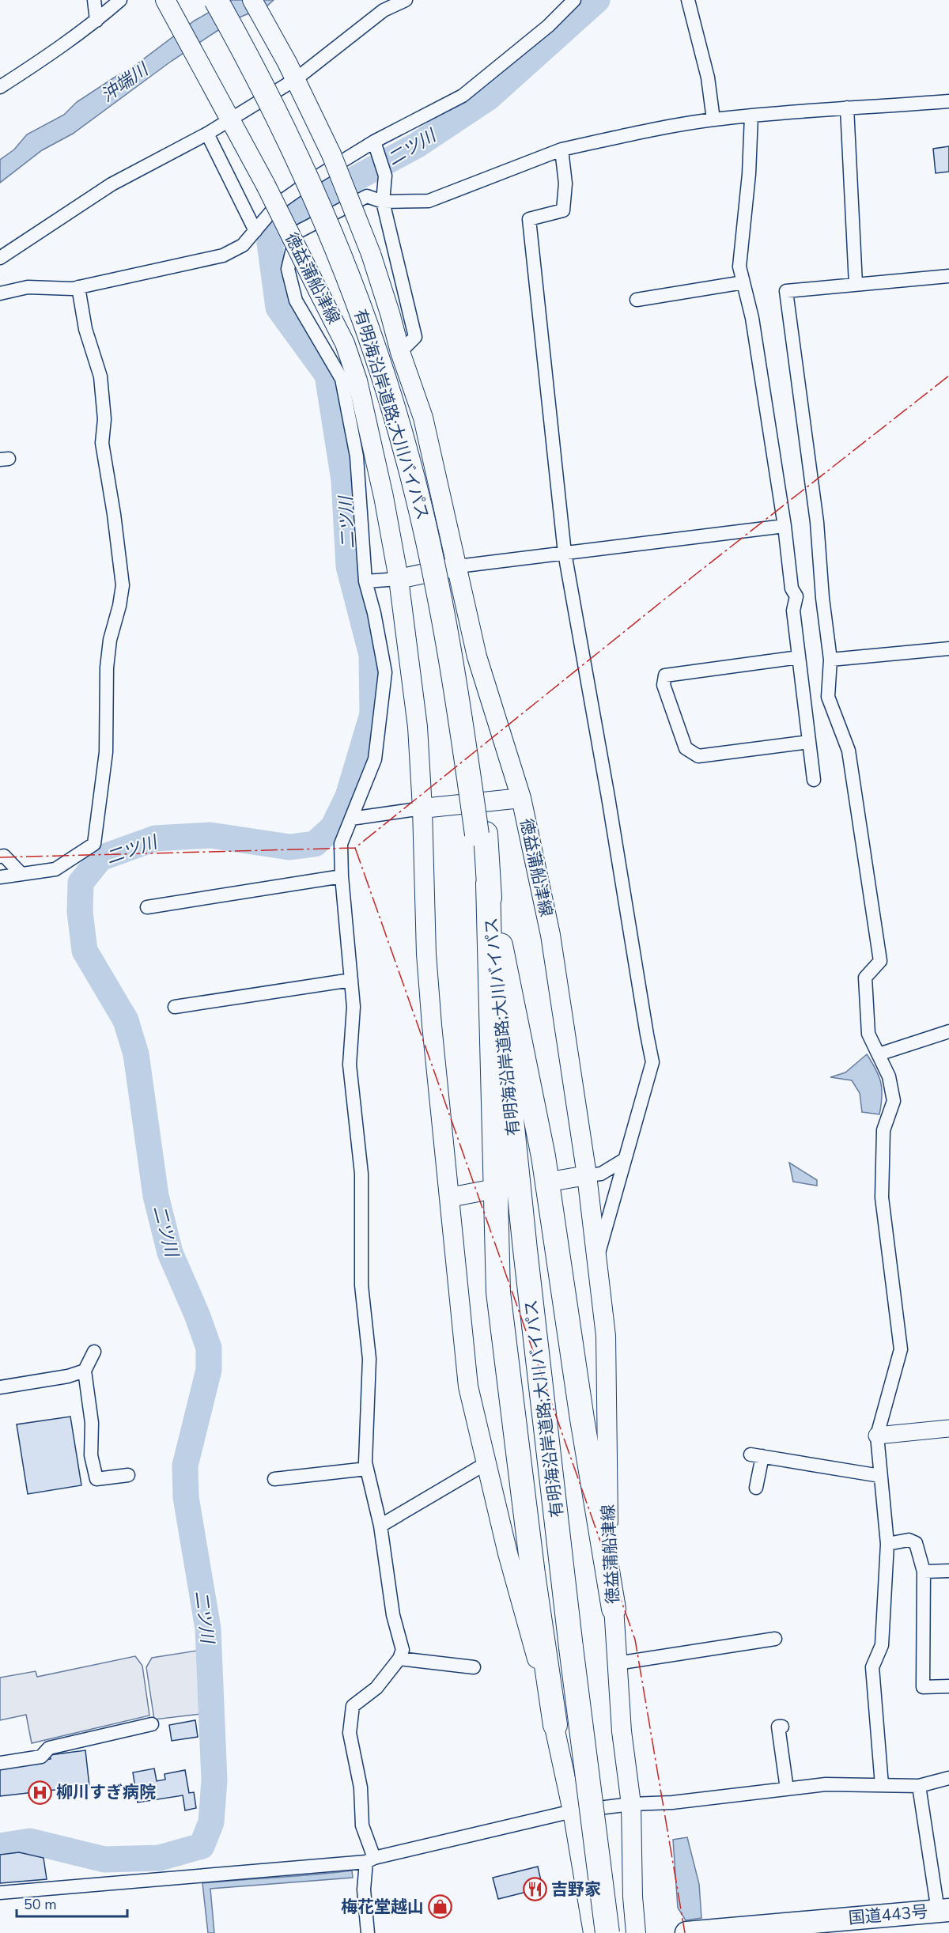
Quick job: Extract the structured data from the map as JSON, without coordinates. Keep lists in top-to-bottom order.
{
  "streets": {
    "highway": ["有明海沿岸道路;大川バイパス", "国道443号"],
    "main road": ["徳益蒲船津線"]
  },
  "water": ["沖端川", "二ツ川"],
  "places": {
    "hospital": ["柳川すぎ病院"],
    "restaurant": ["吉野家"],
    "shop": ["梅花堂越山"]
  },
  "scale_bar": "50 m"
}
